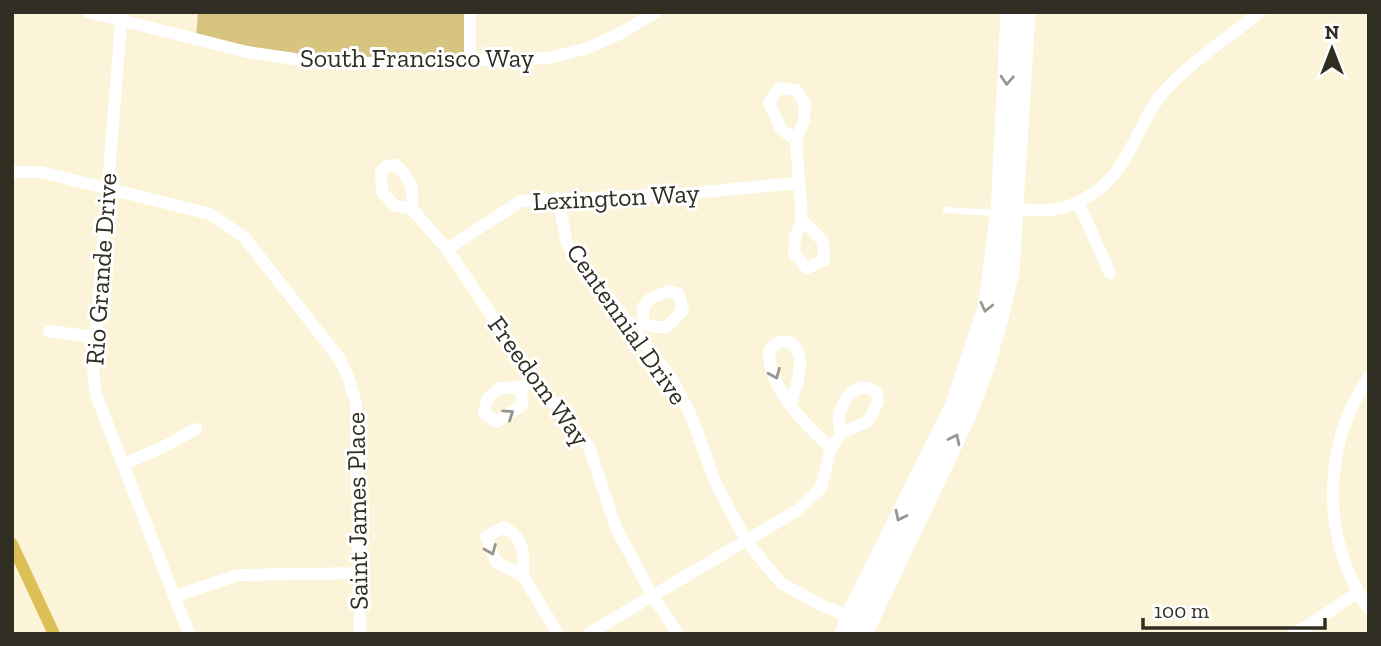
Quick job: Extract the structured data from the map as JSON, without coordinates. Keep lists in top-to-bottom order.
{
  "streets": {
    "street": [
      "South Francisco Way",
      "Lexington Way",
      "Rio Grande Drive",
      "Centennial Drive",
      "Freedom Way",
      "Saint James Place"
    ]
  },
  "crossings": [
    ["South Francisco Way", "Rio Grande Drive"],
    ["Lexington Way", "Centennial Drive"],
    ["Lexington Way", "Freedom Way"],
    ["Rio Grande Drive", "Saint James Place"]
  ],
  "scale_bar": "100 m",
  "north": "top"
}
